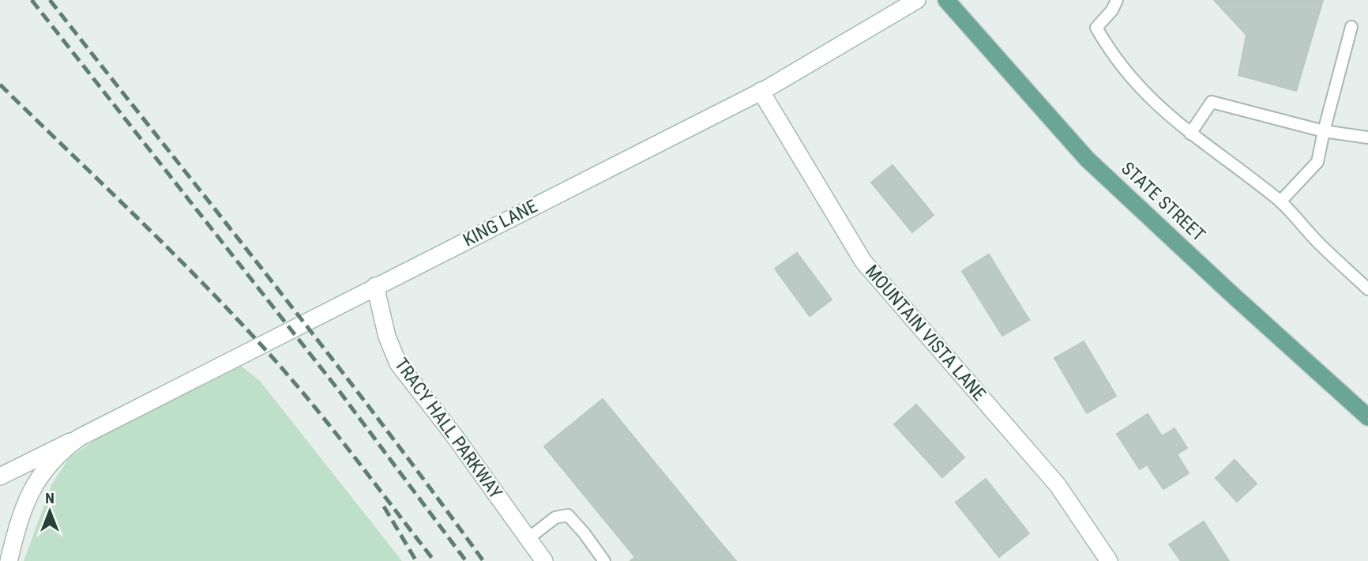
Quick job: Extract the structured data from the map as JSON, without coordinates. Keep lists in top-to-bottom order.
{
  "streets": {
    "main road": ["STATE STREET"],
    "street": ["KING LANE", "MOUNTAIN VISTA LANE", "TRACY HALL PARKWAY"]
  },
  "crossings": [
    ["KING LANE", "MOUNTAIN VISTA LANE"],
    ["KING LANE", "TRACY HALL PARKWAY"]
  ],
  "north": "top"
}
